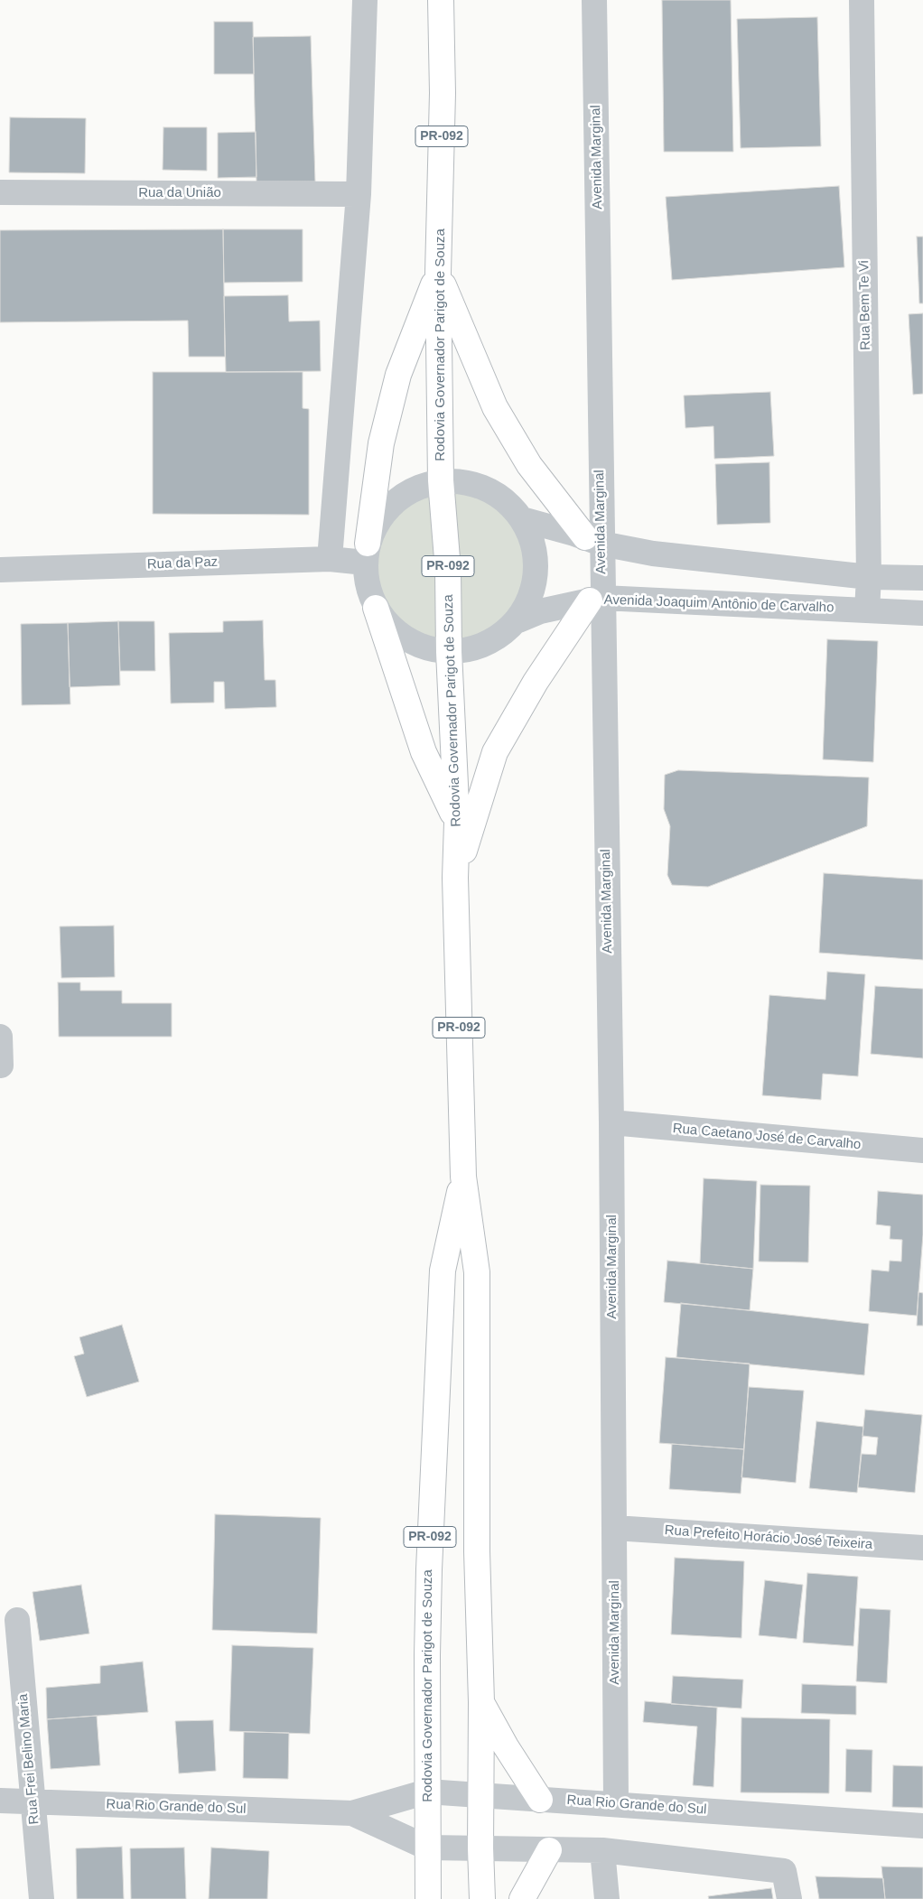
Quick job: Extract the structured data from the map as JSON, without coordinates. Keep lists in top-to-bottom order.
{
  "streets": {
    "main road": ["PR-092", "Rodovia Governador Parigot de Souza"],
    "street": [
      "Avenida Marginal",
      "Rua da União",
      "Rua Bem Te Vi",
      "Rua da Paz",
      "Avenida Joaquim Antônio de Carvalho",
      "Rua Caetano José de Carvalho",
      "Rua Prefeito Horácio José Teixeira",
      "Rua Frei Belino Maria",
      "Rua Rio Grande do Sul"
    ]
  },
  "crossings": [
    ["Avenida Marginal", "Avenida Joaquim Antônio de Carvalho"],
    ["Avenida Marginal", "Rua Caetano José de Carvalho"],
    ["Avenida Marginal", "Rua Prefeito Horácio José Teixeira"],
    ["Avenida Marginal", "Rua Rio Grande do Sul"],
    ["Rua Bem Te Vi", "Avenida Joaquim Antônio de Carvalho"],
    ["Rodovia Governador Parigot de Souza", "Rua Rio Grande do Sul"],
    ["Rua Frei Belino Maria", "Rua Rio Grande do Sul"]
  ]
}
